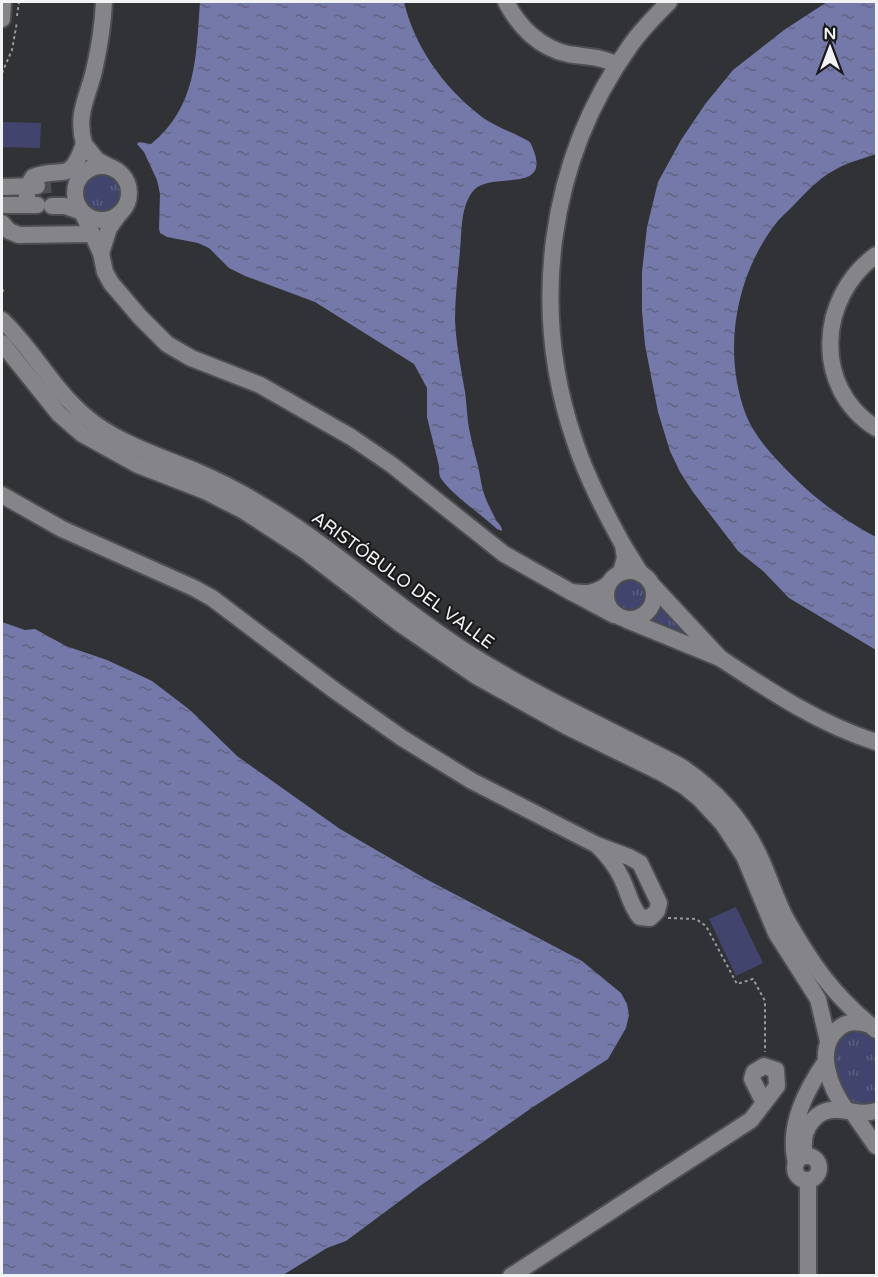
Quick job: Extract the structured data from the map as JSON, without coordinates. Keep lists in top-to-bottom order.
{
  "streets": {
    "street": ["ARISTÓBULO DEL VALLE"]
  },
  "north": "top"
}
